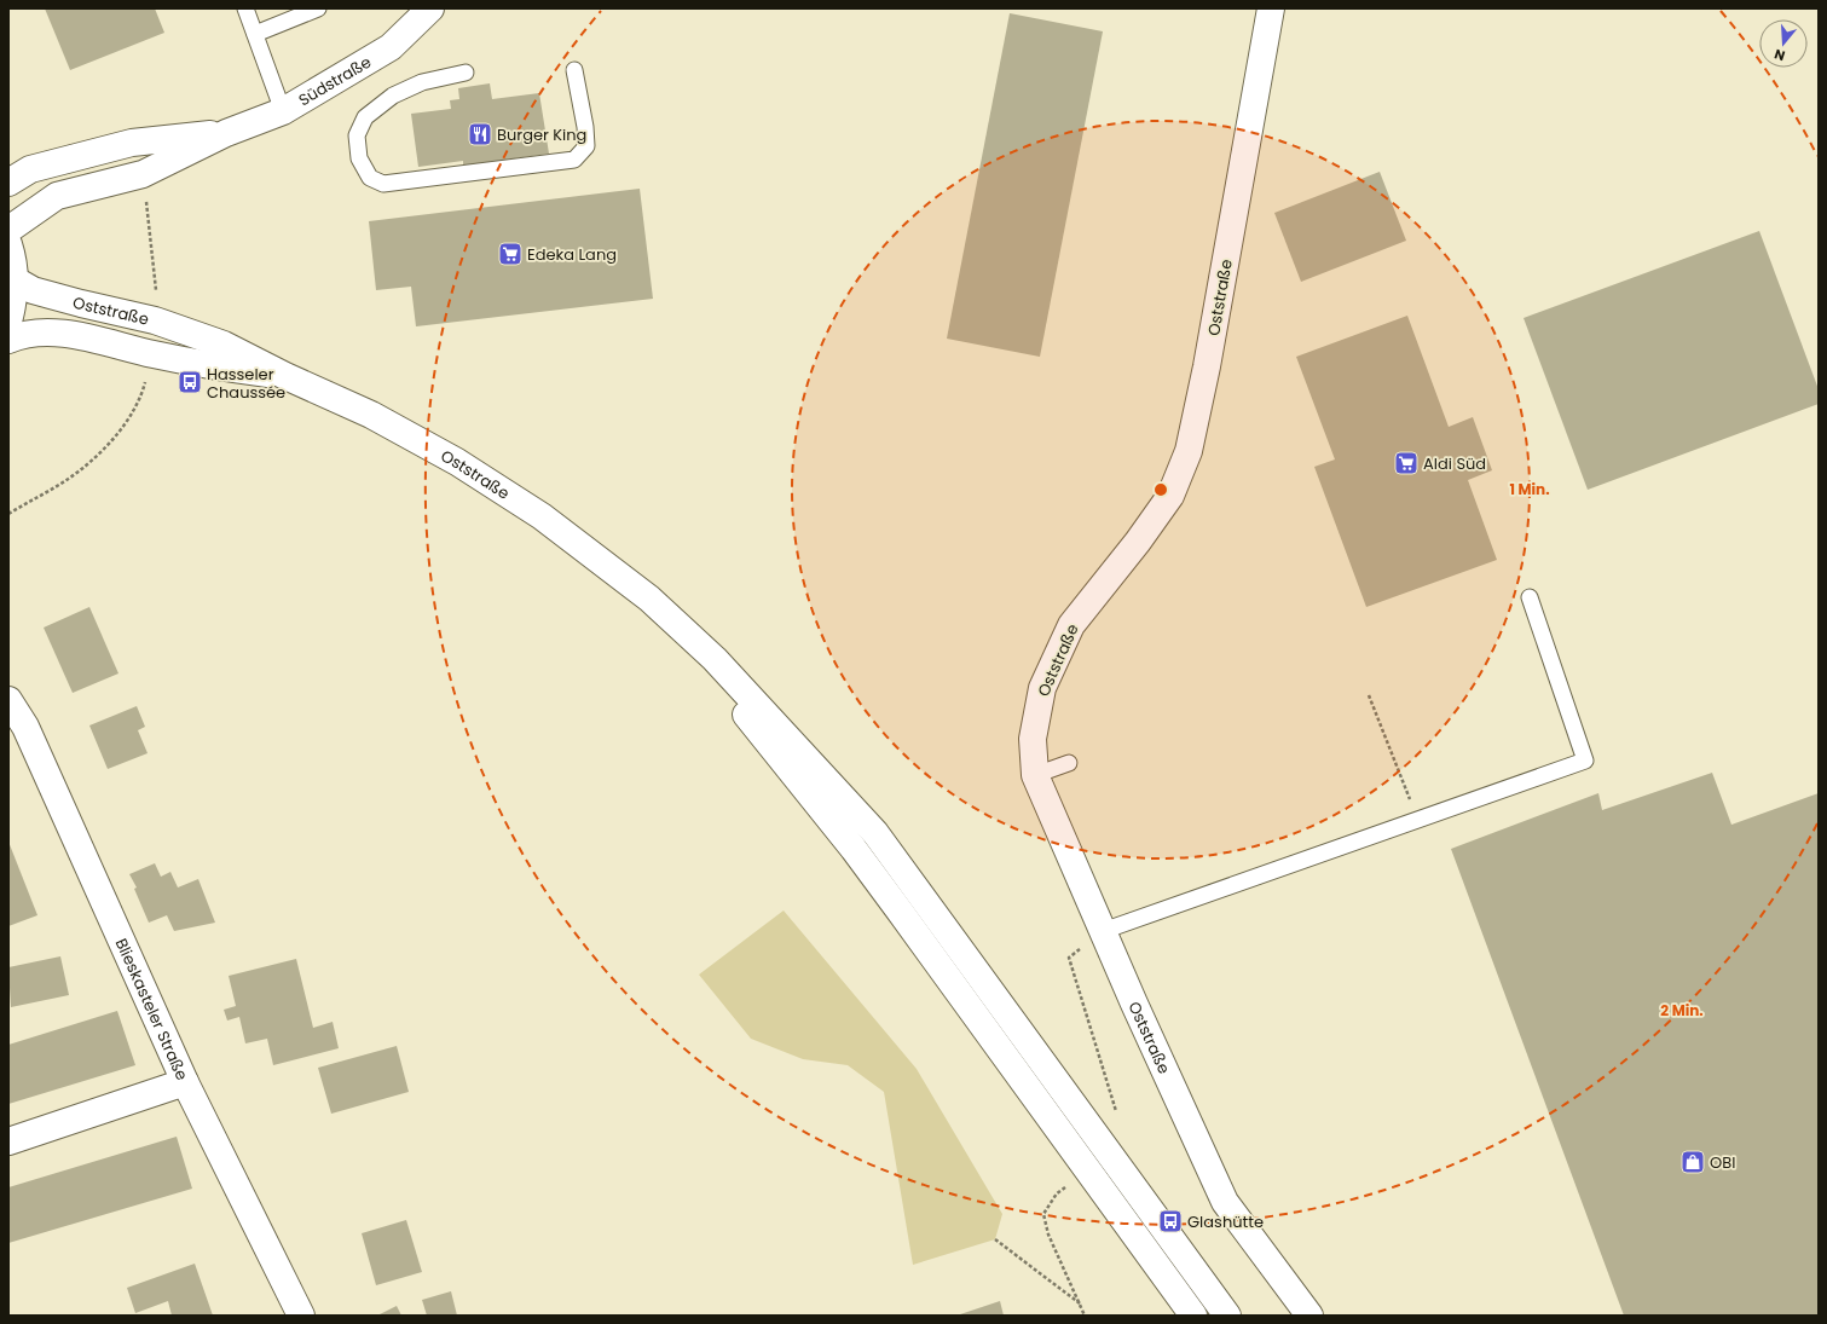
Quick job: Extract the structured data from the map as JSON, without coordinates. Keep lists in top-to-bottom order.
{
  "streets": {
    "street": ["Südstraße", "Oststraße", "Blieskasteler Straße"]
  },
  "places": {
    "restaurant": ["Burger King"],
    "supermarket": ["Edeka Lang", "Aldi Süd"],
    "bus stop": ["Hasseler Chaussée", "Glashütte"],
    "shop": ["OBI"]
  },
  "north": "bottom",
  "rings": ["1 Min.", "2 Min."]
}
